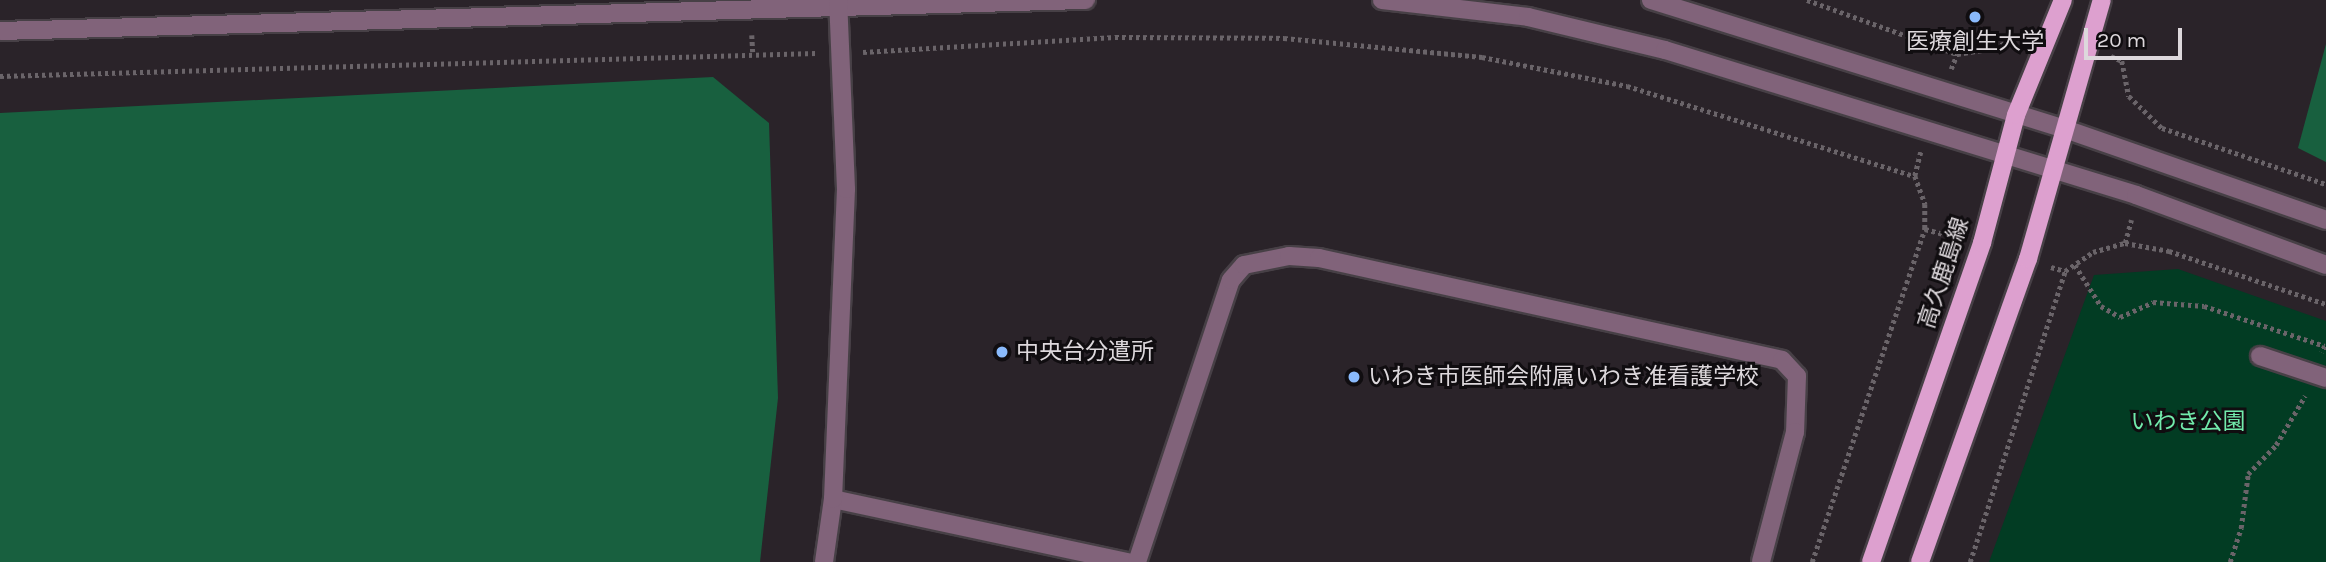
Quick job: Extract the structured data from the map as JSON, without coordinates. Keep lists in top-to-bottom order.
{
  "streets": {
    "main road": ["高久鹿島線"]
  },
  "parks": ["いわき公園"],
  "places": ["医療創生大学", "中央台分遣所", "いわき市医師会附属いわき准看護学校"],
  "scale_bar": "20 m"
}
